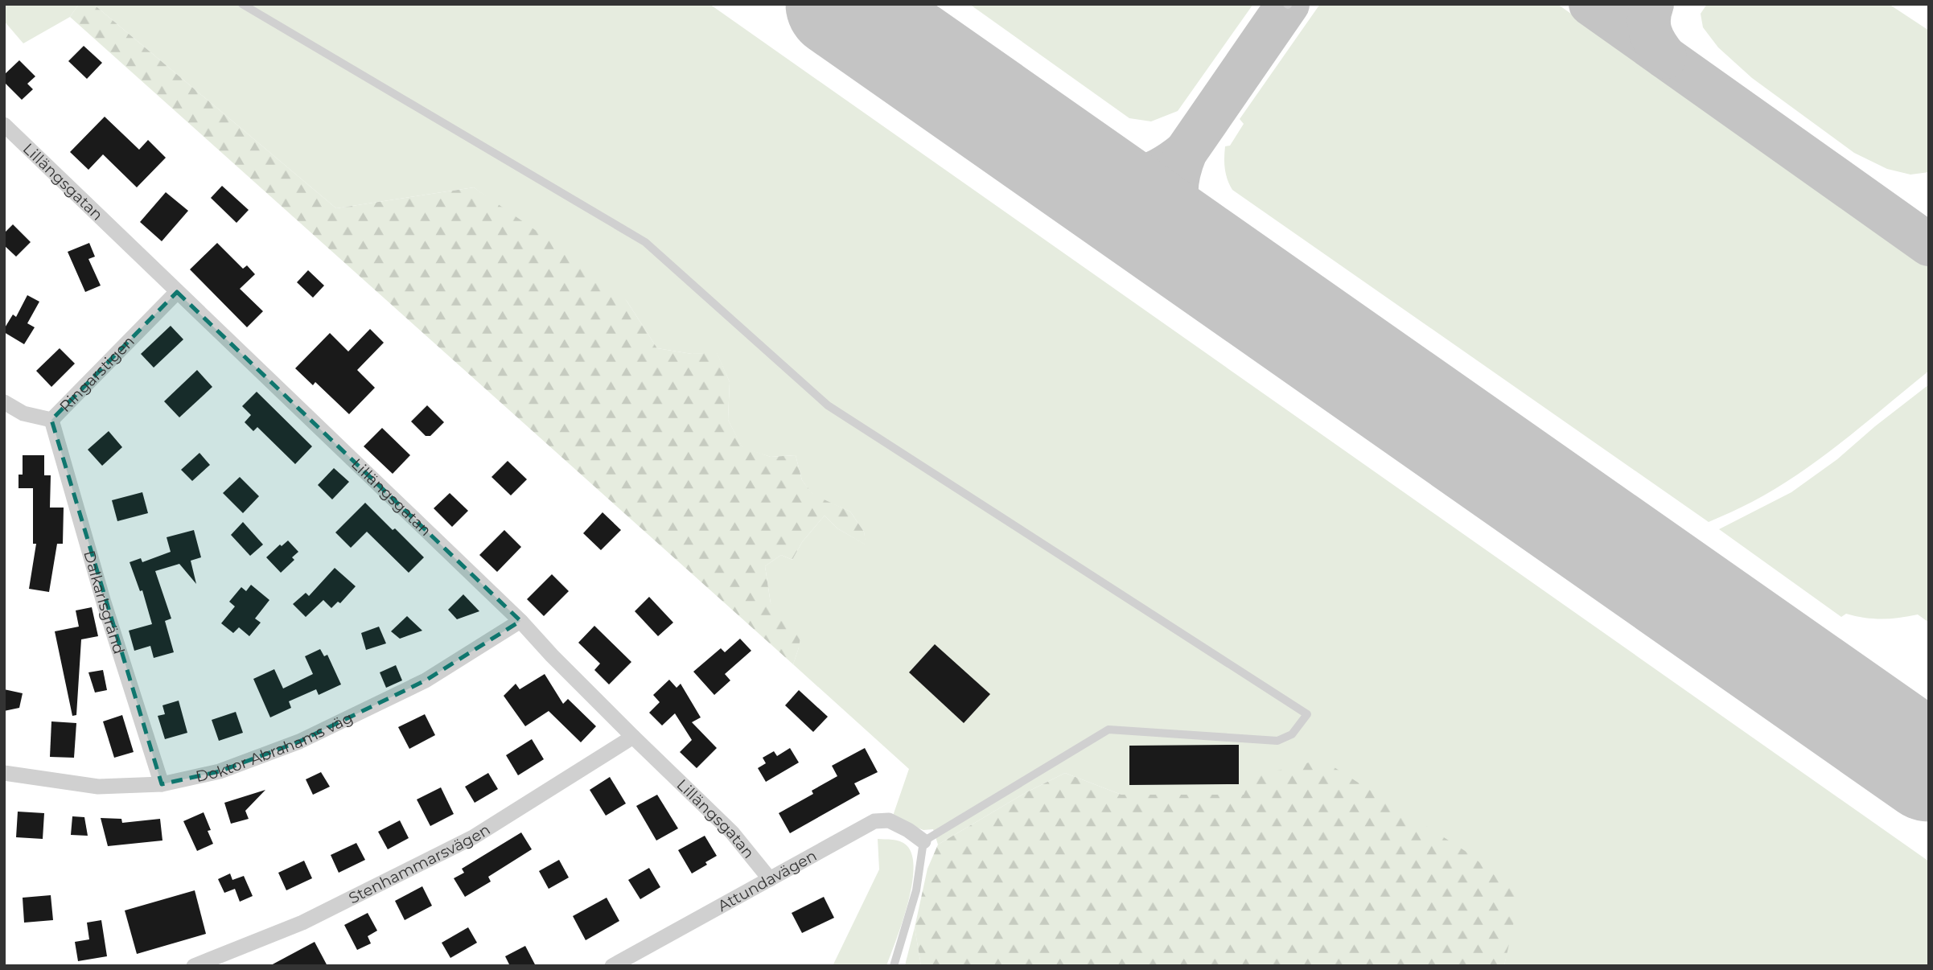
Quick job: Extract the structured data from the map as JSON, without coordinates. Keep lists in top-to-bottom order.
{
  "streets": {
    "street": [
      "Lillängsgatan",
      "Ringarstigen",
      "Dalkarlsgränd",
      "Doktor Abrahams väg",
      "Stenhammarsvägen",
      "Attundavägen"
    ]
  },
  "crossings": [
    ["Lillängsgatan", "Ringarstigen"],
    ["Lillängsgatan", "Doktor Abrahams väg"],
    ["Lillängsgatan", "Stenhammarsvägen"],
    ["Lillängsgatan", "Attundavägen"],
    ["Ringarstigen", "Dalkarlsgränd"],
    ["Dalkarlsgränd", "Doktor Abrahams väg"]
  ]
}
